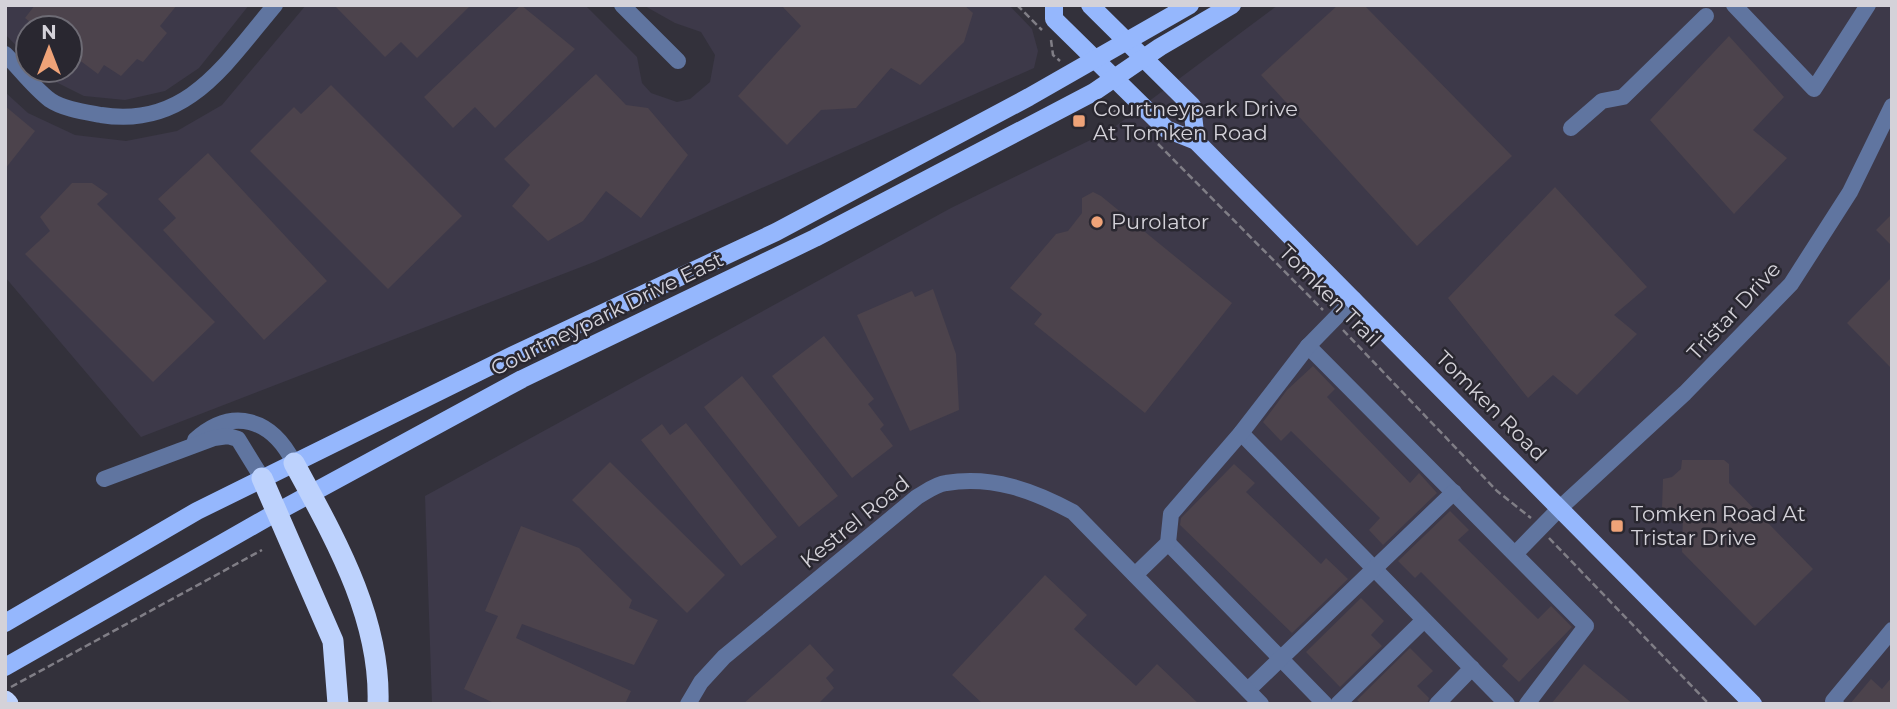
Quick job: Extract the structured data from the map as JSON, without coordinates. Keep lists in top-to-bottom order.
{
  "streets": {
    "main road": ["Courtneypark Drive East", "Tomken Road"],
    "street": ["Tristar Drive", "Kestrel Road"],
    "path": ["Tomken Trail"]
  },
  "crossings": [
    ["Tristar Drive", "Tomken Road"],
    ["Courtneypark Drive East", "Tomken Road"]
  ],
  "places": {
    "transit": ["Courtneypark Drive At Tomken Road", "Tomken Road At Tristar Drive"],
    "other": ["Purolator"]
  },
  "north": "top"
}
